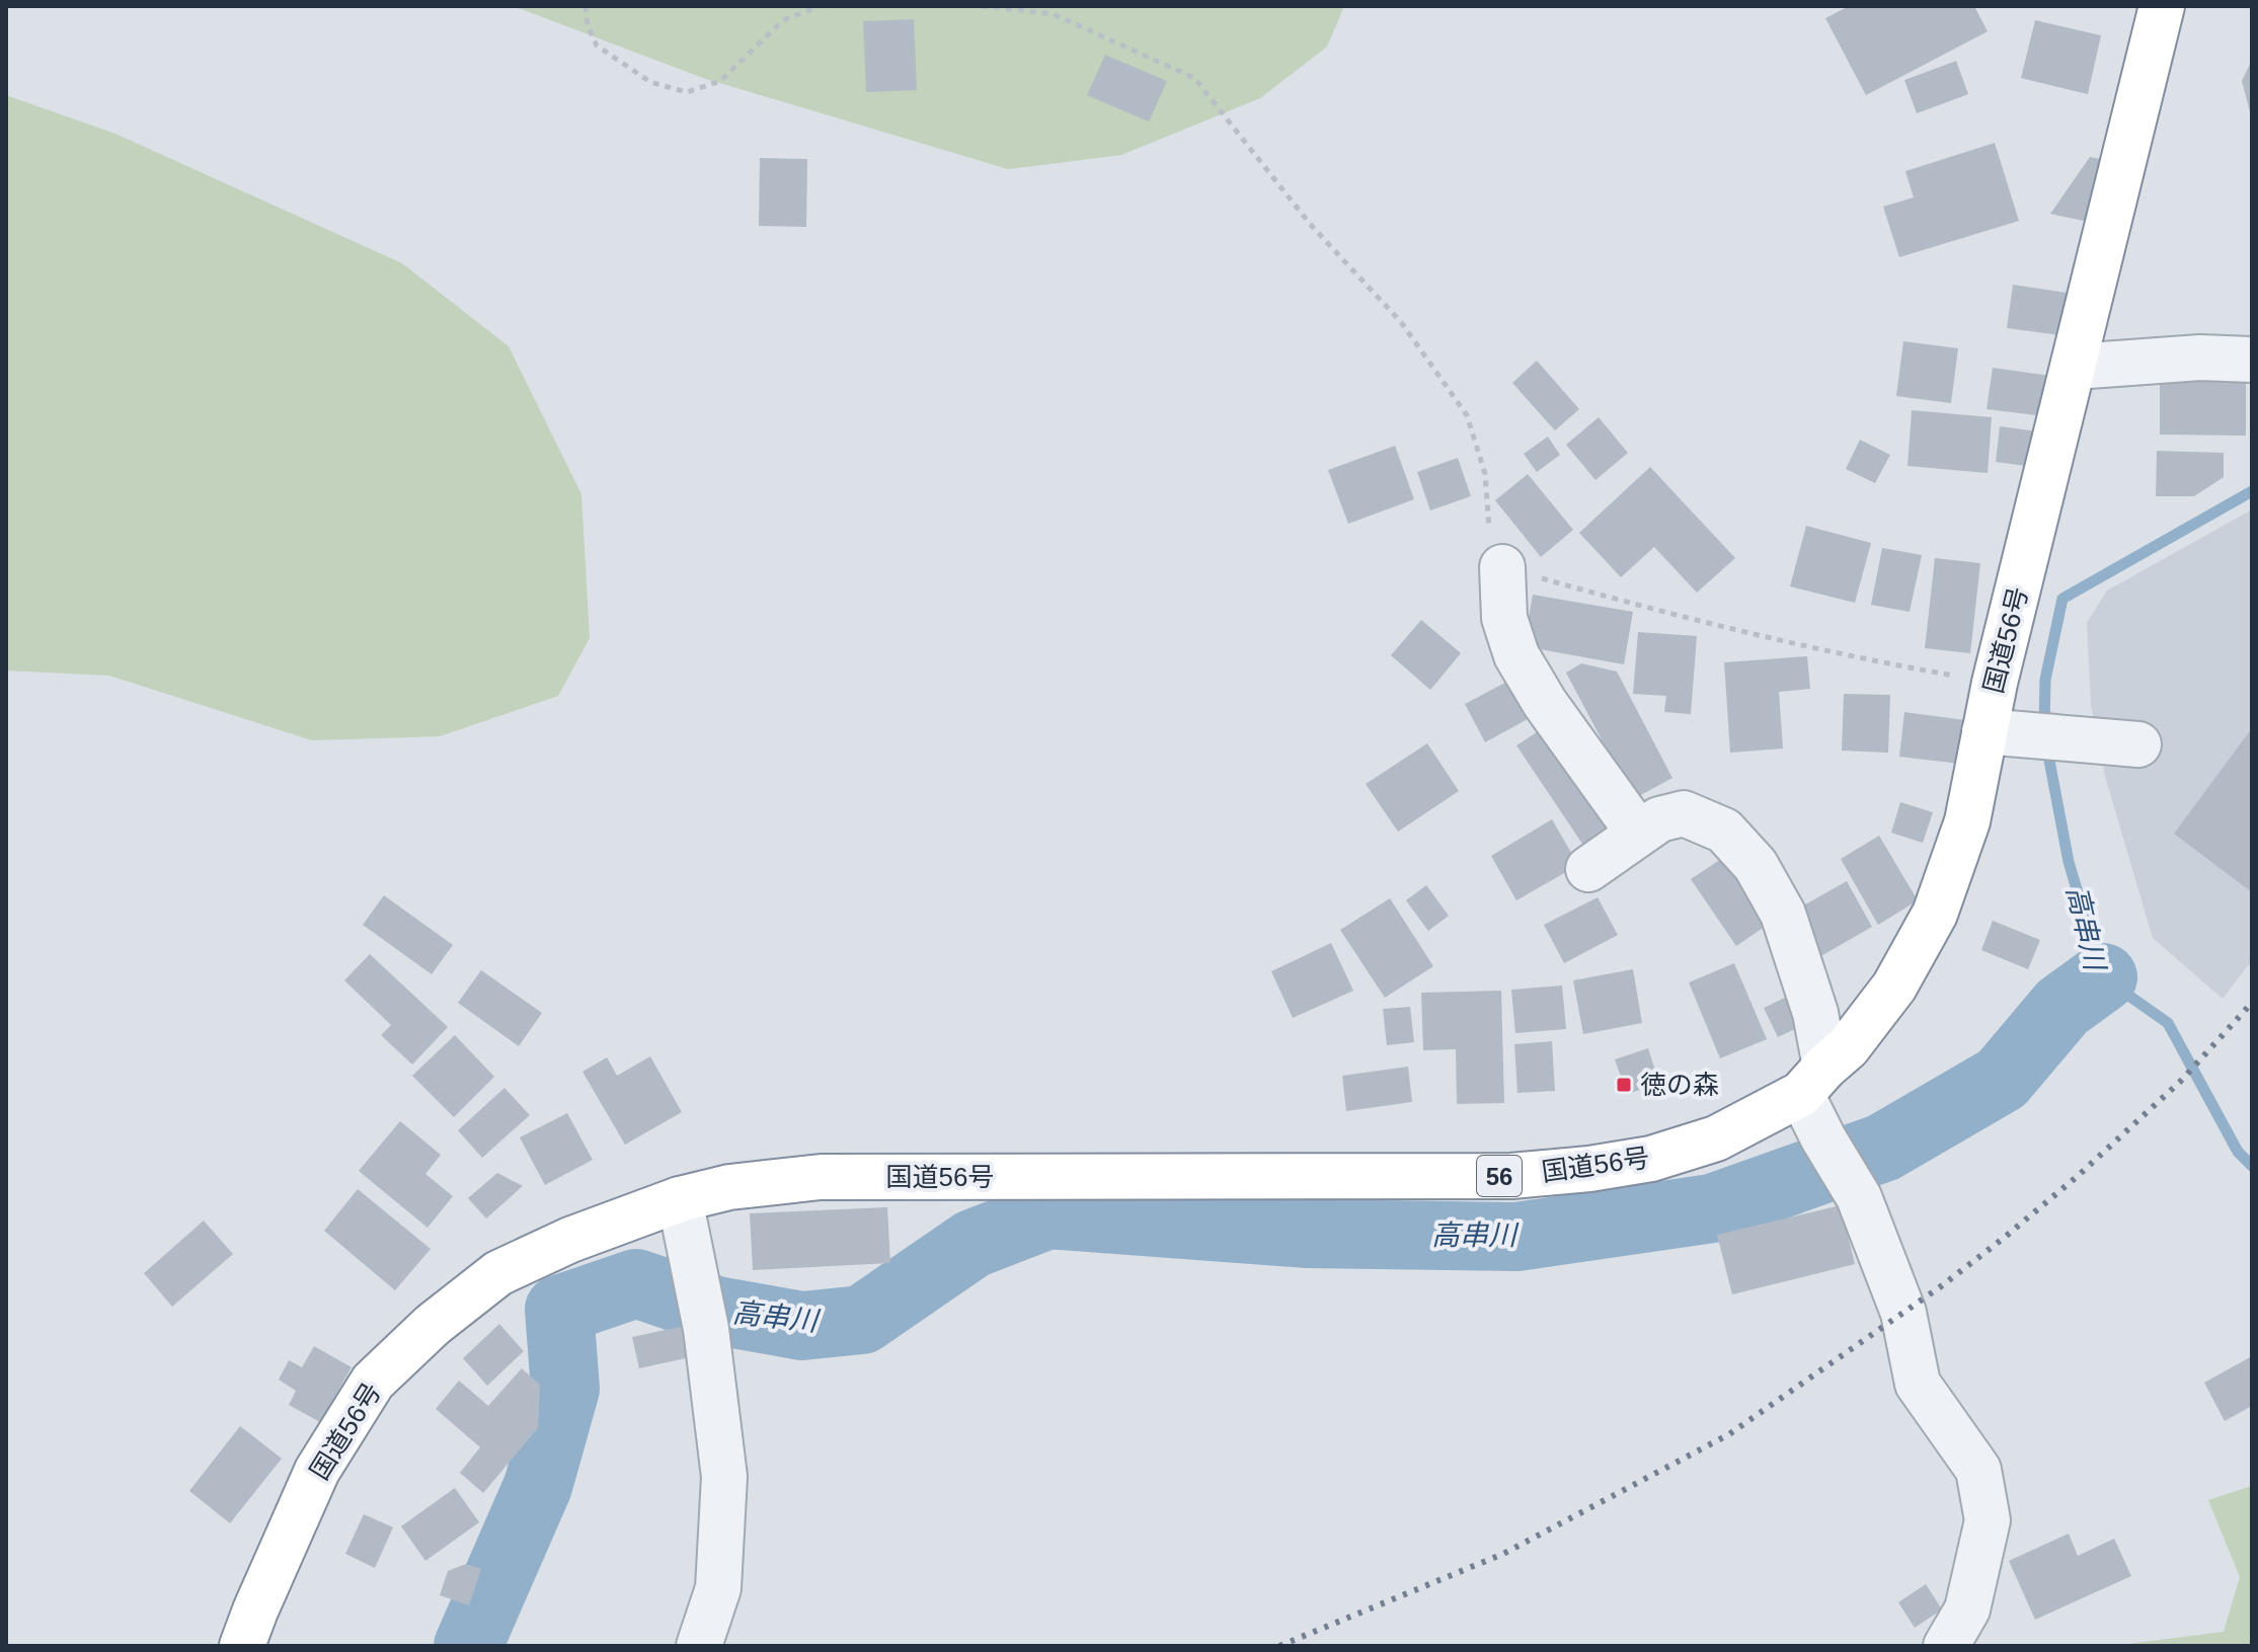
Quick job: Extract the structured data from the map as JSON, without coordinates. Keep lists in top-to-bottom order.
{
  "streets": {
    "highway": ["国道56号", "56"]
  },
  "water": ["高串川"],
  "places": {
    "transit": ["徳の森"]
  }
}
